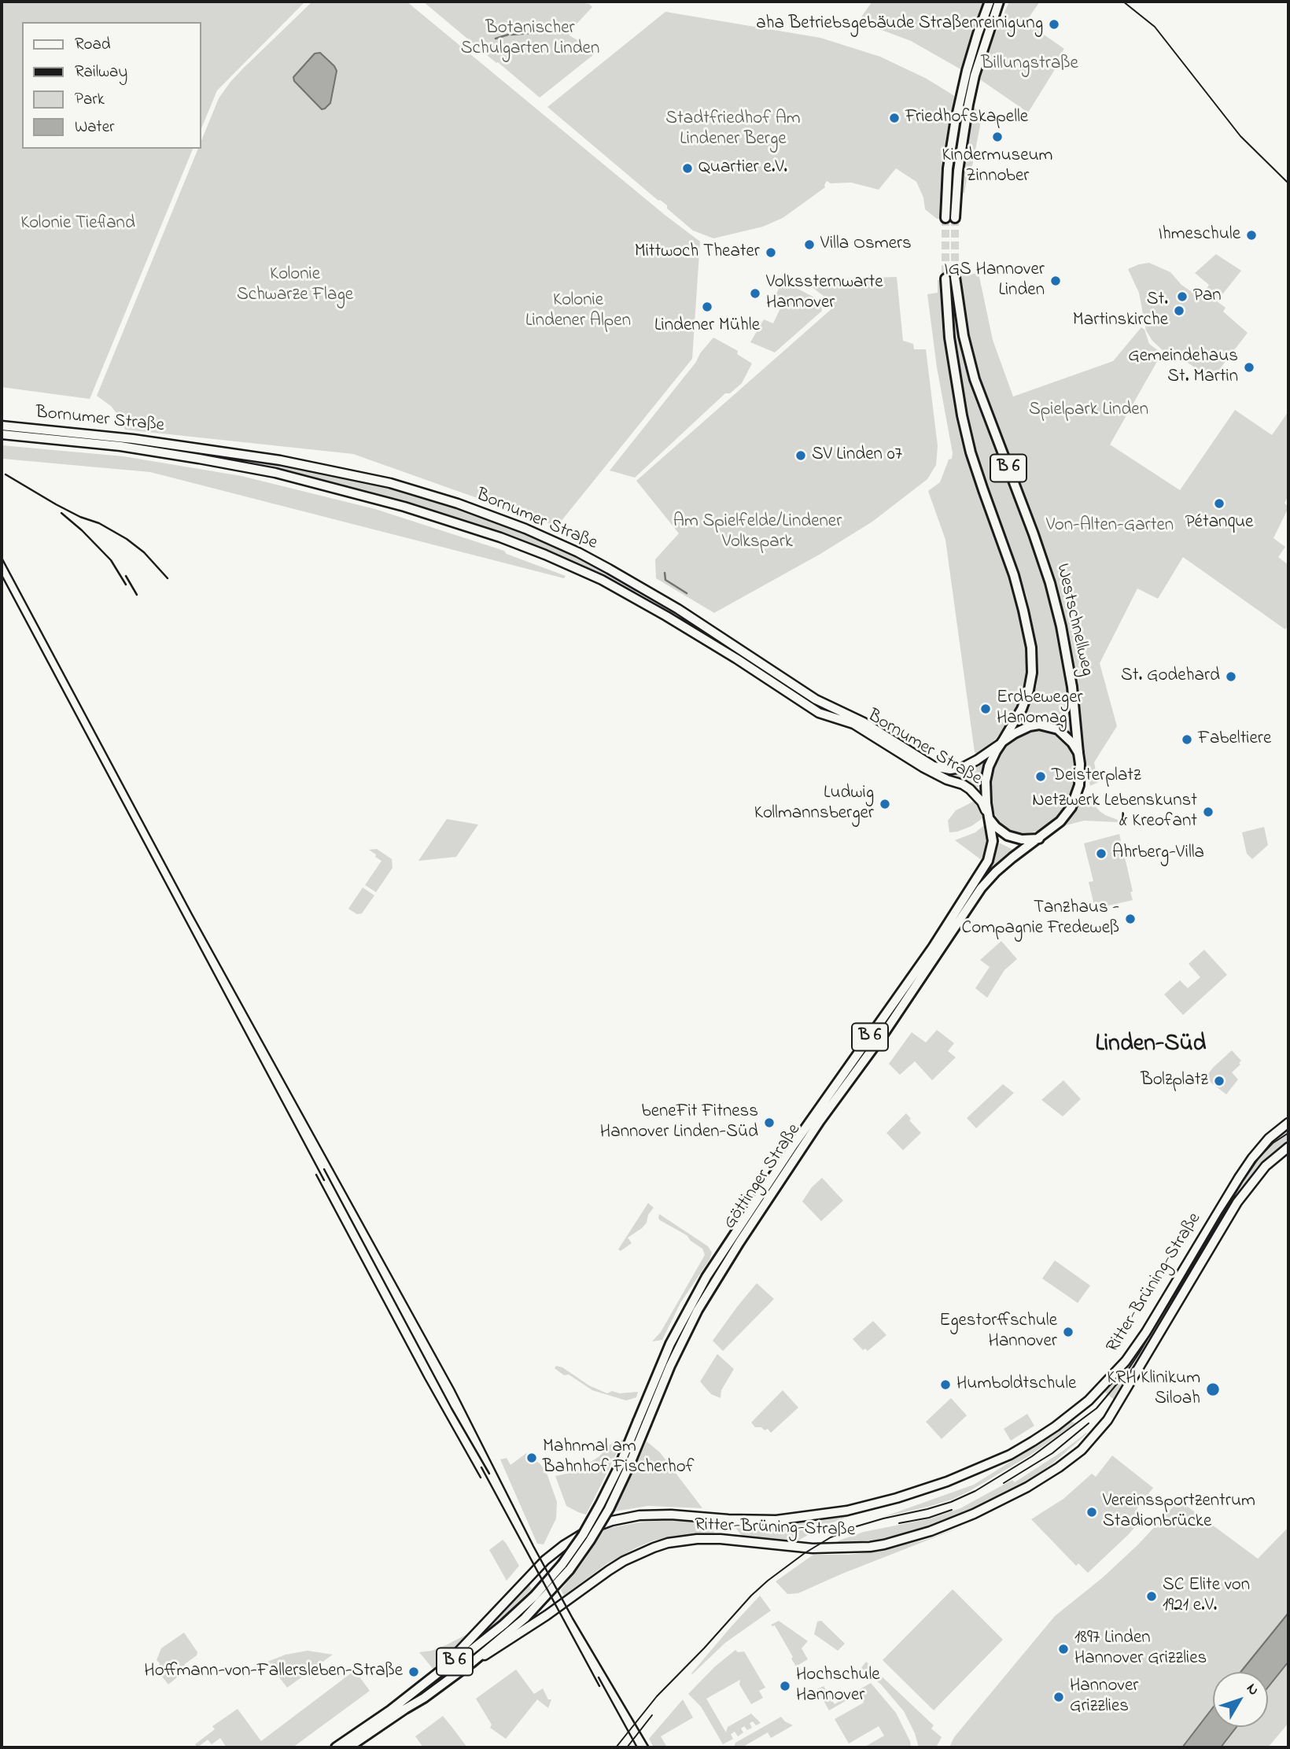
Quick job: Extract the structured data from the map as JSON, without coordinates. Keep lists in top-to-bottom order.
{
  "streets": {
    "main road": [
      "Bornumer Straße",
      "B 6",
      "Westschnellweg",
      "Göttinger Straße",
      "Ritter-Brüning-Straße"
    ]
  },
  "crossings": [
    ["Bornumer Straße", "B 6"],
    ["Bornumer Straße", "Westschnellweg"],
    ["Bornumer Straße", "Göttinger Straße"],
    ["B 6", "Westschnellweg"],
    ["B 6", "Göttinger Straße"],
    ["B 6", "Ritter-Brüning-Straße"],
    ["Westschnellweg", "Göttinger Straße"]
  ],
  "districts": ["Linden-Süd"],
  "parks": [
    "Botanischer Schulgarten Linden",
    "Billungstraße",
    "Stadtfriedhof Am Lindener Berge",
    "Kolonie Tiefland",
    "Kolonie Schwarze Flage",
    "Kolonie Lindener Alpen",
    "Spielpark Linden",
    "Am Spielfelde/Lindener Volkspark",
    "Von-Alten-Garten"
  ],
  "places": [
    "aha Betriebsgebäude Straßenreinigung",
    "Friedhofskapelle",
    "Kindermuseum Zinnober",
    "Quartier e.V.",
    "Ihmeschule",
    "Villa Osmers",
    "Mittwoch Theater",
    "IGS Hannover Linden",
    "Volkssternwarte Hannover",
    "Pan",
    "Lindener Mühle",
    "St. Martinskirche",
    "Gemeindehaus St. Martin",
    "SV Linden 07",
    "Pétanque",
    "St. Godehard",
    "Erdbeweger Hanomag",
    "Fabeltiere",
    "Deisterplatz",
    "Ludwig Kollmannsberger",
    "Netzwerk Lebenskunst & Kreofant",
    "Ahrberg-Villa",
    "Tanzhaus - Compagnie Fredeweß",
    "Bolzplatz",
    "beneFit Fitness Hannover Linden-Süd",
    "Egestorffschule Hannover",
    "Humboldtschule",
    "KRH Klinikum Siloah",
    "Mahnmal am Bahnhof Fischerhof",
    "Vereinssportzentrum Stadionbrücke",
    "SC Elite von 1921 e.V.",
    "1897 Linden Hannover Grizzlies",
    "Hoffmann-von-Fallersleben-Straße",
    "Hochschule Hannover",
    "Hannover Grizzlies"
  ],
  "legend": [
    "Road",
    "Railway",
    "Park",
    "Water"
  ],
  "north": "top right"
}
